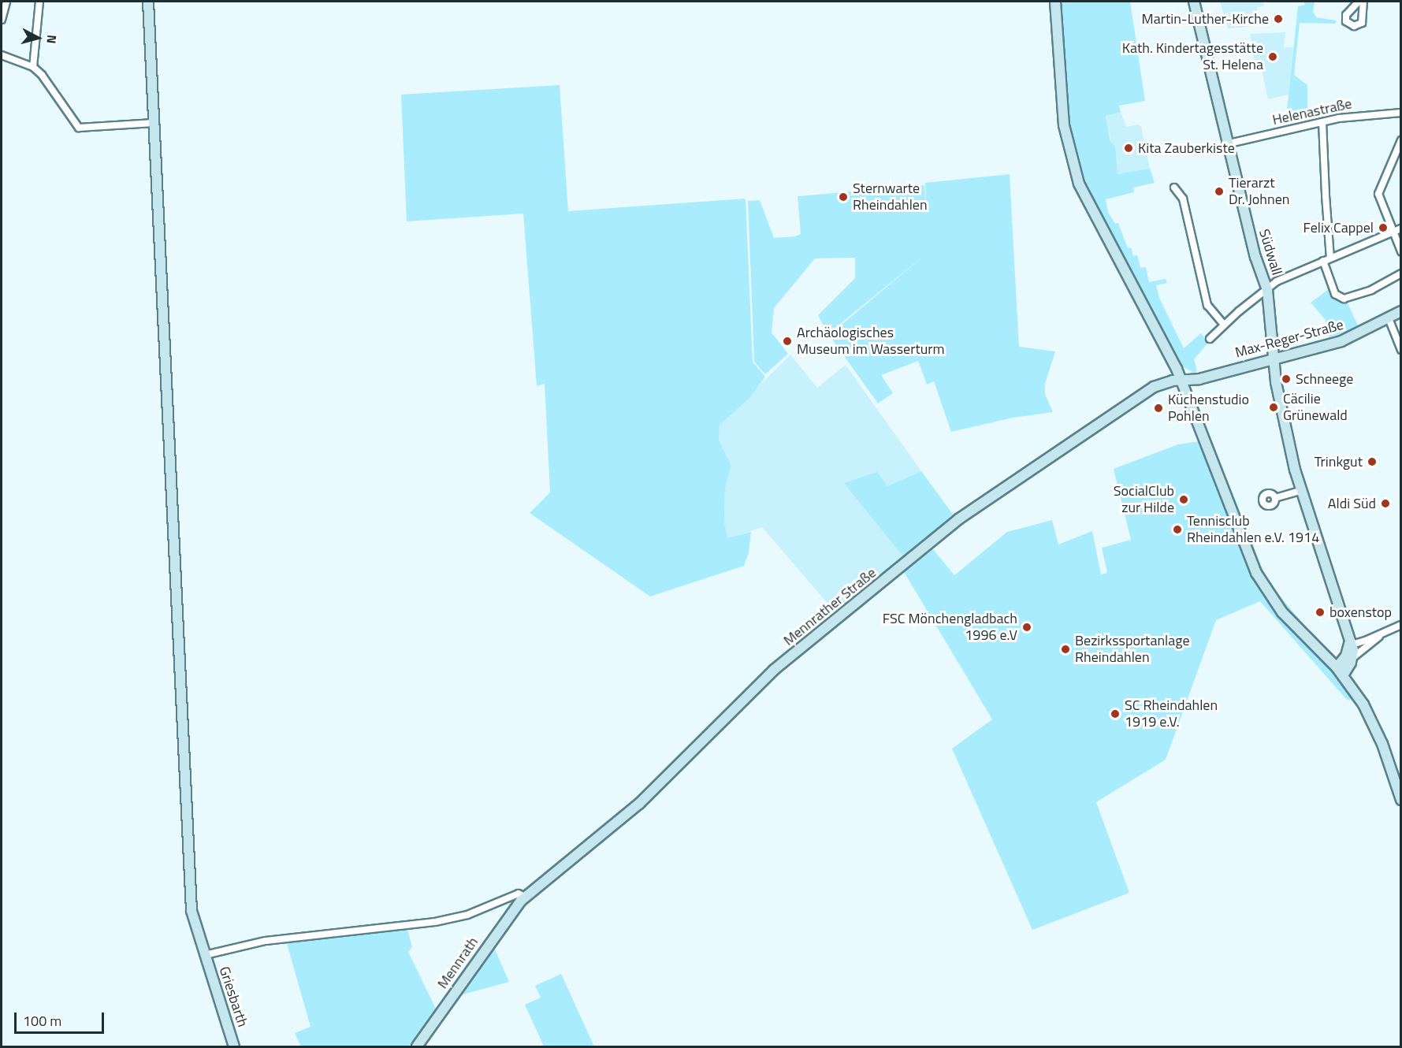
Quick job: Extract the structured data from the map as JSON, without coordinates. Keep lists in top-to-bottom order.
{
  "streets": {
    "street": [
      "Helenastraße",
      "Südwall",
      "Max-Reger-Straße",
      "Mennrather Straße",
      "Mennrath",
      "Griesbarth"
    ]
  },
  "crossings": [
    ["Helenastraße", "Südwall"],
    ["Südwall", "Max-Reger-Straße"],
    ["Max-Reger-Straße", "Mennrather Straße"],
    ["Mennrather Straße", "Mennrath"],
    ["Mennrather Straße", "Griesbarth"],
    ["Mennrath", "Griesbarth"]
  ],
  "places": [
    "Martin-Luther-Kirche",
    "Kath. Kindertagesstätte St. Helena",
    "Kita Zauberkiste",
    "Tierarzt Dr. Johnen",
    "Sternwarte Rheindahlen",
    "Felix Cappel",
    "Archäologisches Museum im Wasserturm",
    "Schneege",
    "Cäcilie Grünewald",
    "Küchenstudio Pohlen",
    "Trinkgut",
    "SocialClub zur Hilde",
    "Aldi Süd",
    "Tennisclub Rheindahlen e.V. 1914",
    "boxenstop",
    "FSC Mönchengladbach 1996 e.V",
    "Bezirkssportanlage Rheindahlen",
    "SC Rheindahlen 1919 e.V."
  ],
  "scale_bar": "100 m",
  "north": "right"
}
